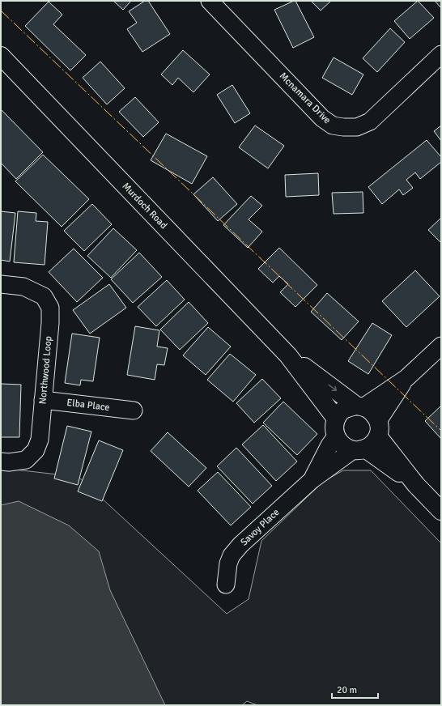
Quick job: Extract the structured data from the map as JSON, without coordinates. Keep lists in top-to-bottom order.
{
  "streets": {
    "main road": ["Murdoch Road"],
    "street": [
      "Mcnamara Drive",
      "Northwood Loop",
      "Elba Place",
      "Savoy Place"
    ]
  },
  "crossings": [
    ["Murdoch Road", "Savoy Place"],
    ["Northwood Loop", "Elba Place"]
  ],
  "scale_bar": "20 m"
}
